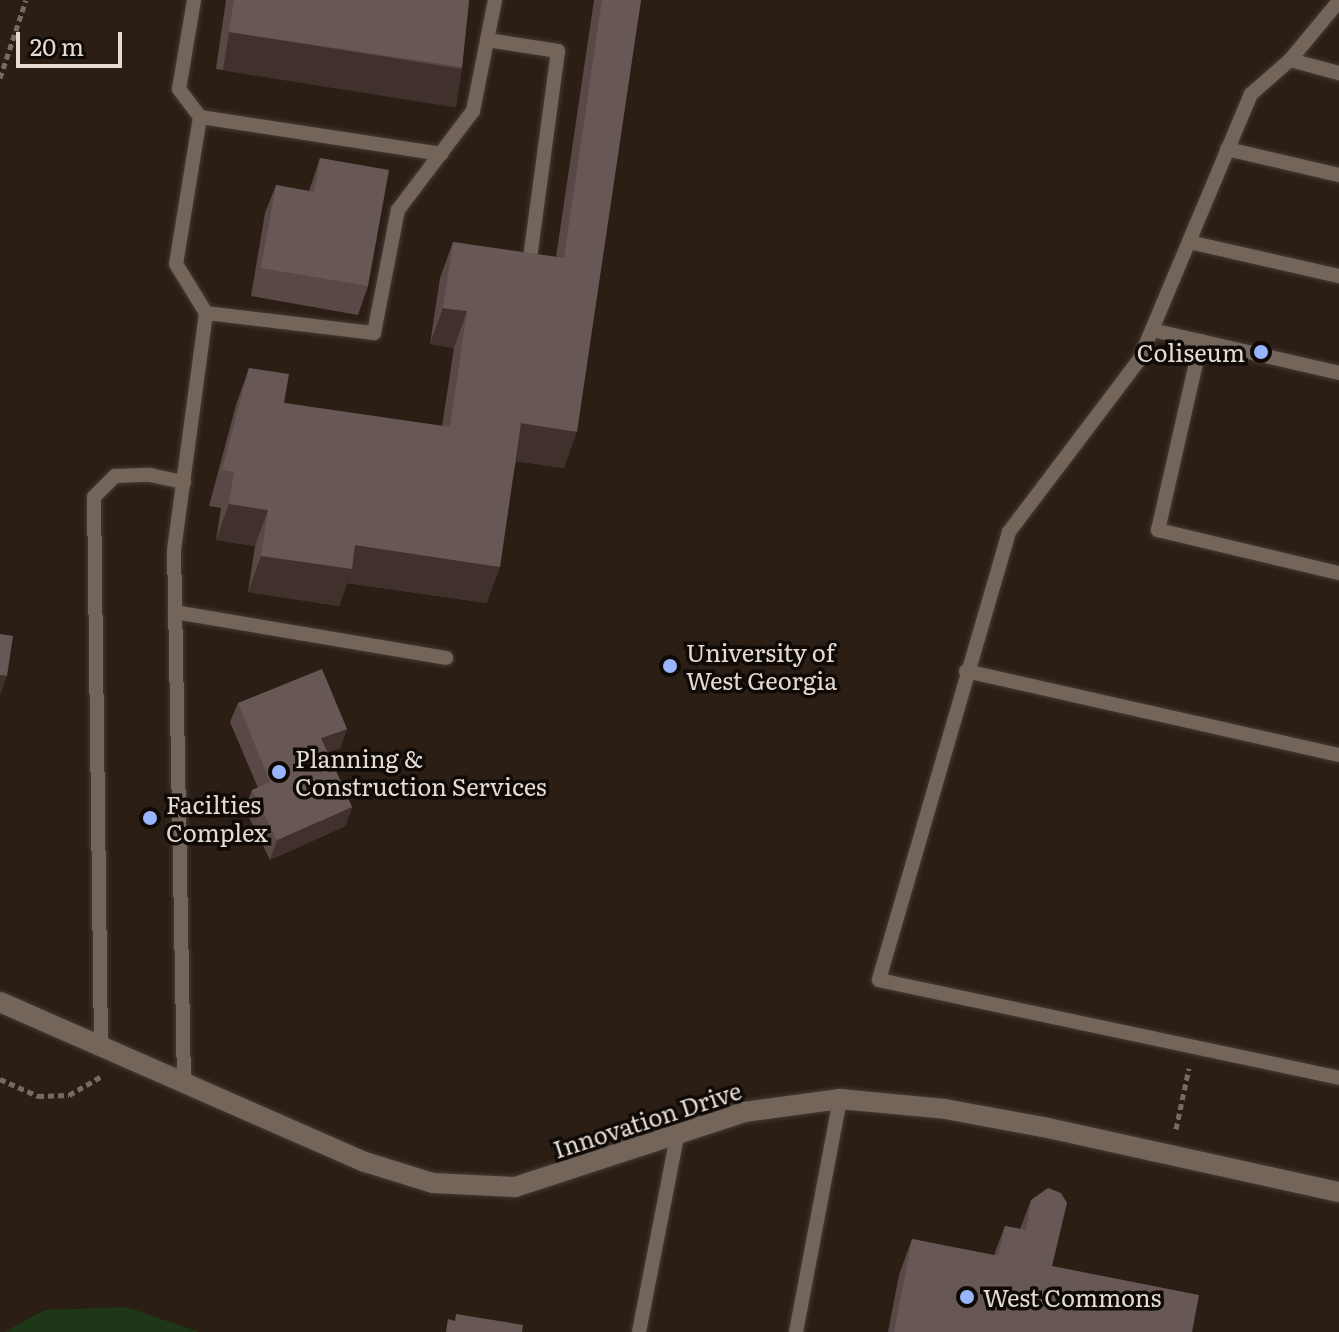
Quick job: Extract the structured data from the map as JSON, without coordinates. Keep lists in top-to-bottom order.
{
  "streets": {
    "street": ["Innovation Drive"]
  },
  "places": [
    "Coliseum",
    "University of West Georgia",
    "Planning & Construction Services",
    "Facilties Complex",
    "West Commons"
  ],
  "scale_bar": "20 m"
}
